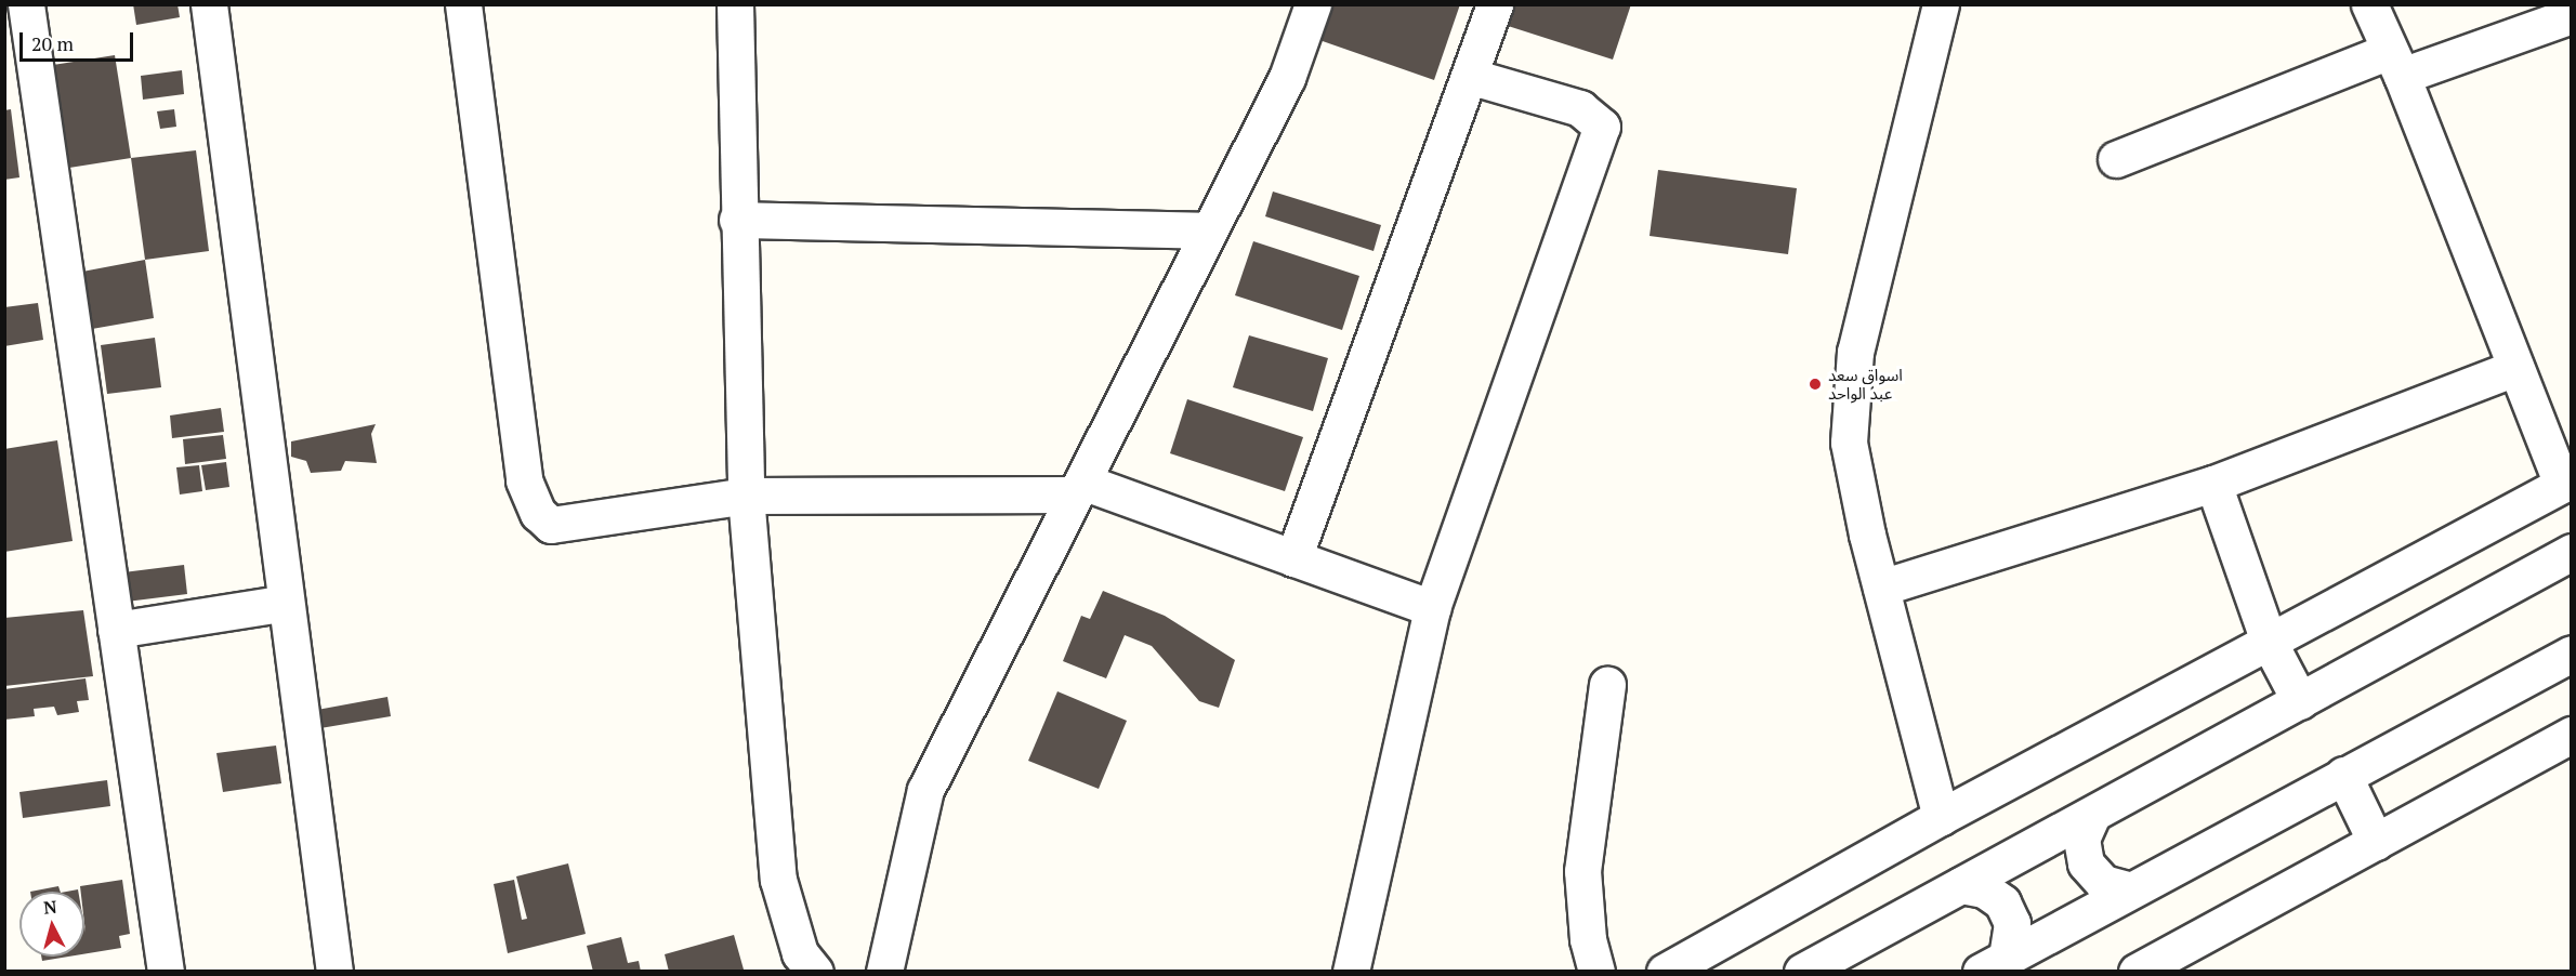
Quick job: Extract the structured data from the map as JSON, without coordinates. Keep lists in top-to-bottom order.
{
  "places": ["اسواق سعد عبد الواحد"],
  "scale_bar": "20 m",
  "north": "top"
}
